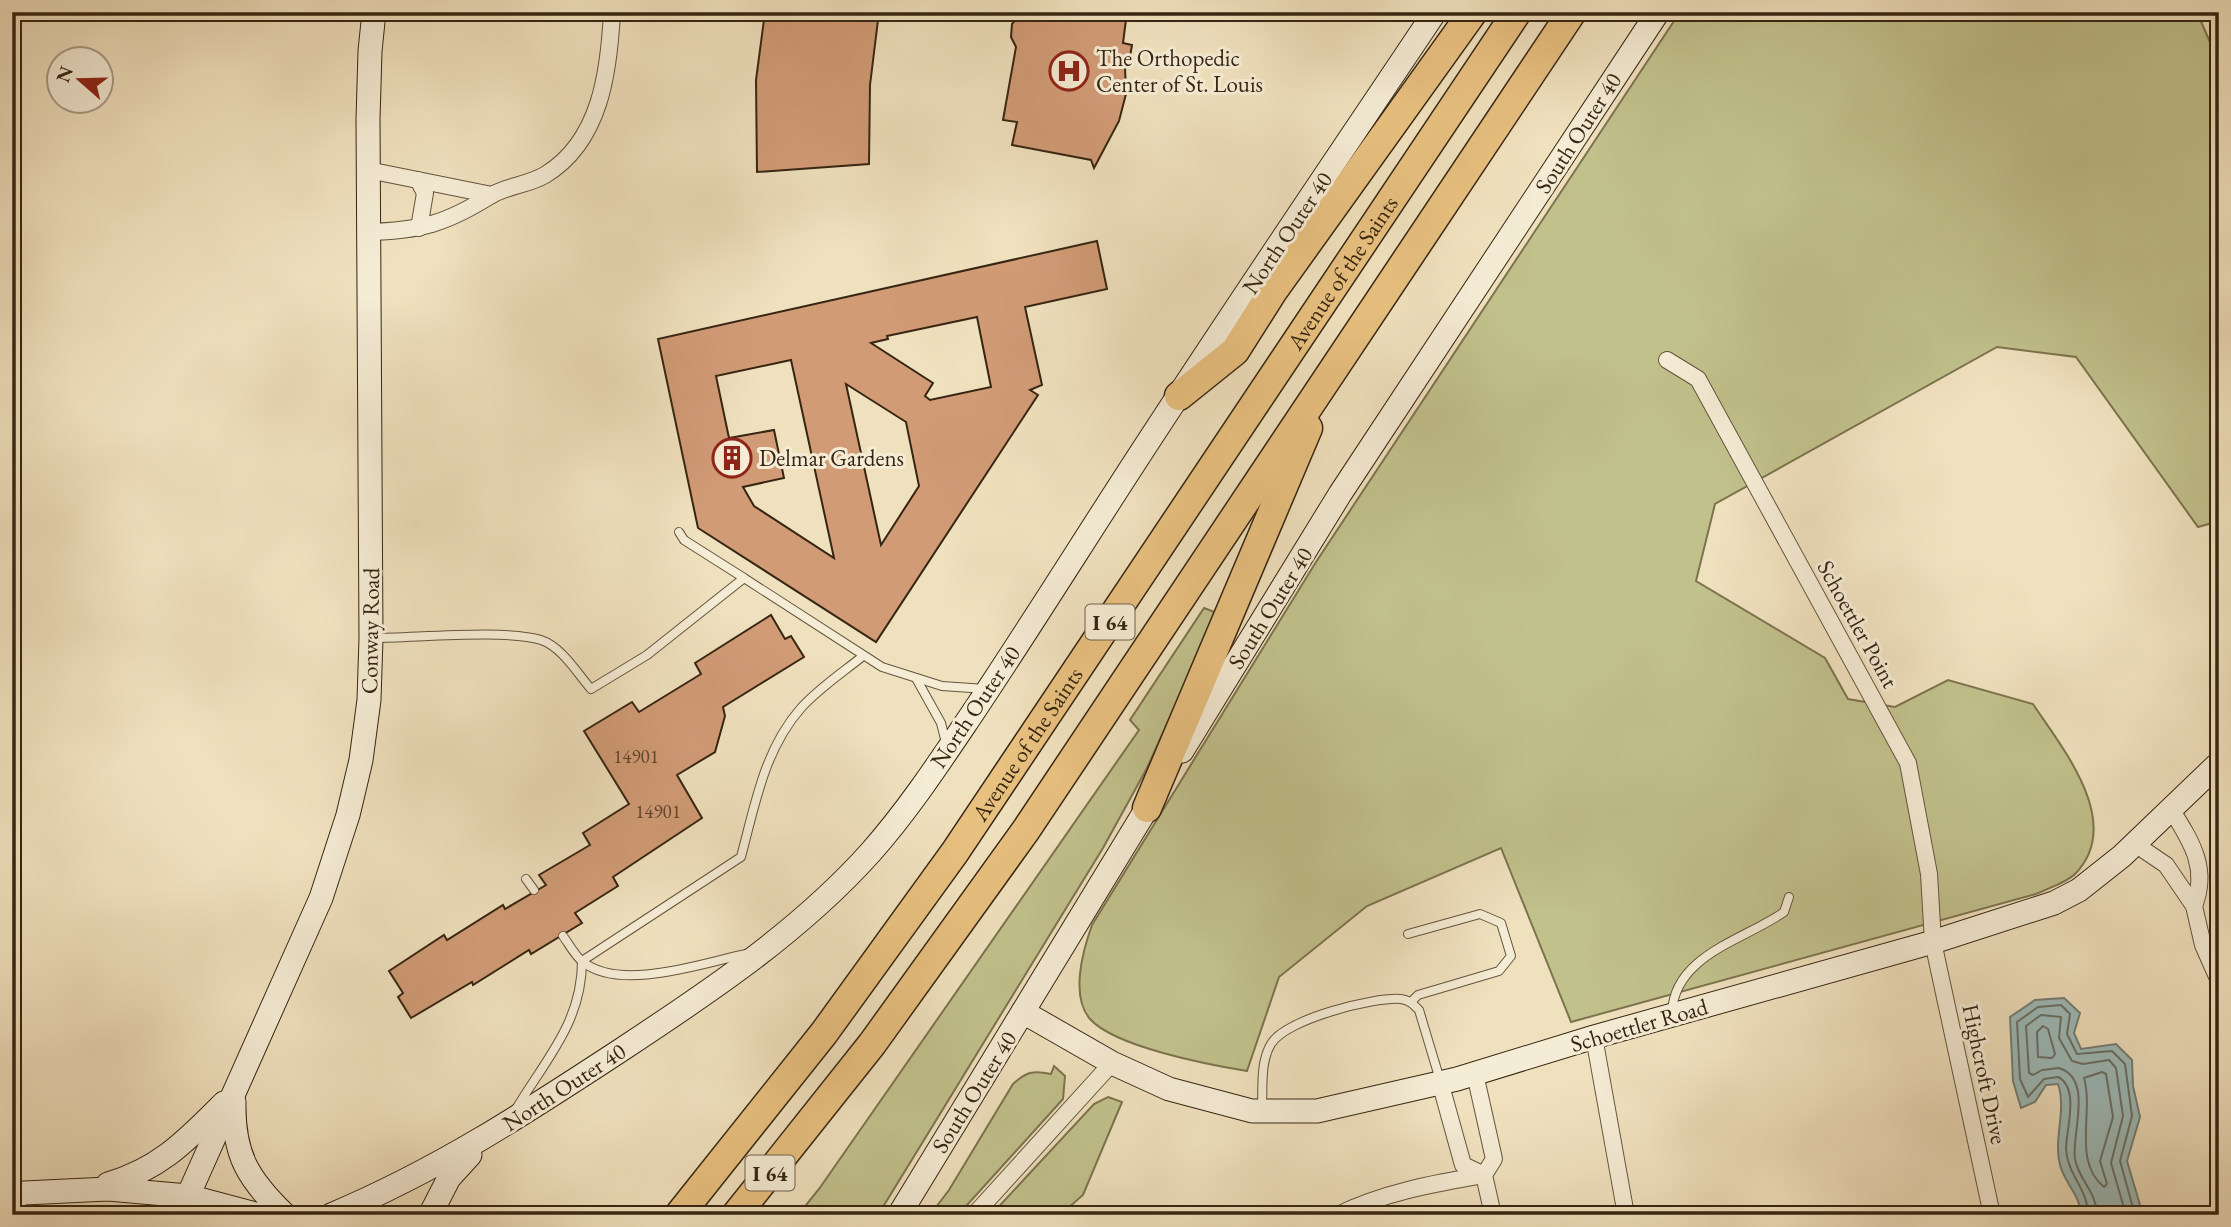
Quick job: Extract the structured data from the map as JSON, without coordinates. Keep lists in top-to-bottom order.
{
  "streets": {
    "highway": ["Avenue of the Saints", "I 64"],
    "street": [
      "South Outer 40",
      "North Outer 40",
      "Schoettler Point",
      "Conway Road",
      "Schoettler Road",
      "Highcroft Drive"
    ]
  },
  "crossings": [
    ["South Outer 40", "Schoettler Road"],
    ["Schoettler Point", "Schoettler Road"],
    ["Schoettler Point", "Highcroft Drive"],
    ["Schoettler Road", "Highcroft Drive"]
  ],
  "places": {
    "hospital": ["The Orthopedic Center of St. Louis"],
    "building": ["Delmar Gardens"]
  },
  "house_numbers": ["14901", "14901"],
  "north": "left"
}
